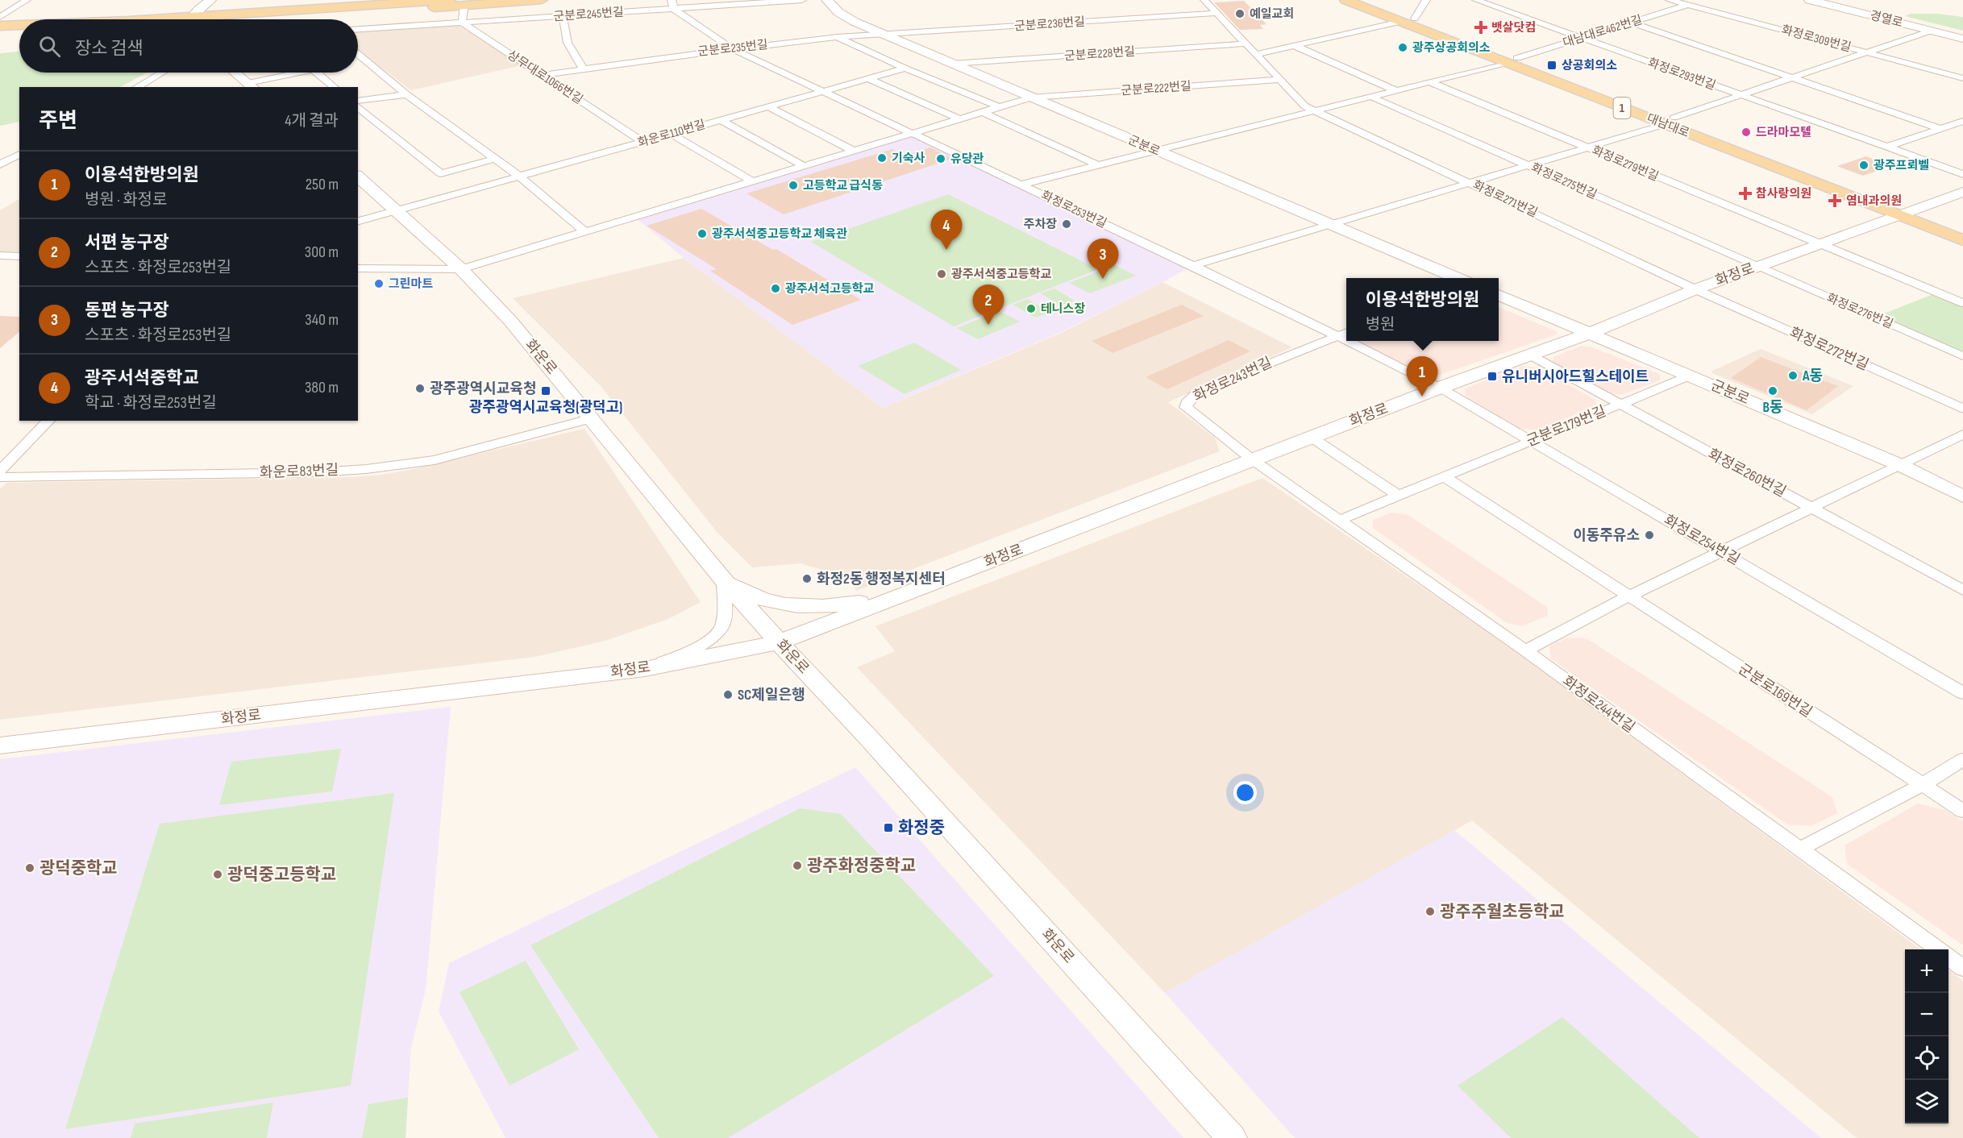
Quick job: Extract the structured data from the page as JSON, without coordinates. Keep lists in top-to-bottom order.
{
  "streets": {
    "main road": ["1", "대남대로"],
    "street": [
      "군분로245번길",
      "경열로",
      "군분로236번길",
      "대남대로462번길",
      "화정로309번길",
      "군분로235번길",
      "군분로228번길",
      "화정로293번길",
      "상무대로1066번길",
      "군분로222번길",
      "화운로110번길",
      "군분로",
      "화정로279번길",
      "화정로275번길",
      "화정로271번길",
      "화정로253번길",
      "화정로",
      "화정로276번길",
      "화정로272번길",
      "화운로",
      "화정로243번길",
      "군분로179번길",
      "화운로83번길",
      "화정로260번길",
      "화정로254번길",
      "군분로169번길",
      "화정로244번길"
    ]
  },
  "crossings": [
    ["군분로245번길", "상무대로1066번길"],
    ["군분로245번길", "화정로253번길"],
    ["군분로236번길", "군분로235번길"],
    ["군분로236번길", "군분로"],
    ["군분로236번길", "화정로271번길"],
    ["대남대로462번길", "화정로309번길"],
    ["대남대로462번길", "화정로293번길"],
    ["대남대로462번길", "대남대로"],
    ["대남대로462번길", "군분로"],
    ["대남대로462번길", "화정로279번길"],
    ["대남대로462번길", "화정로275번길"],
    ["대남대로462번길", "화정로271번길"],
    ["대남대로462번길", "화정로253번길"],
    ["군분로235번길", "상무대로1066번길"],
    ["군분로235번길", "군분로"],
    ["군분로235번길", "화정로253번길"],
    ["군분로228번길", "군분로"],
    ["군분로228번길", "화정로271번길"],
    ["상무대로1066번길", "화운로110번길"],
    ["군분로222번길", "군분로"],
    ["군분로222번길", "화정로271번길"],
    ["군분로222번길", "화정로253번길"],
    ["군분로222번길", "화운로"],
    ["대남대로", "화정로"],
    ["화운로110번길", "화정로253번길"],
    ["화운로110번길", "화운로"],
    ["군분로", "화정로"],
    ["군분로", "군분로179번길"],
    ["화정로279번길", "화정로"],
    ["화정로275번길", "화정로"],
    ["화정로275번길", "화정로276번길"],
    ["화정로271번길", "화정로"],
    ["화정로271번길", "화정로272번길"],
    ["화정로253번길", "화정로"],
    ["화정로253번길", "화정로243번길"],
    ["화정로253번길", "화정로254번길"],
    ["화정로", "화정로276번길"],
    ["화정로", "화정로272번길"],
    ["화정로", "화운로"],
    ["화정로", "화정로243번길"],
    ["화정로", "화정로260번길"],
    ["화정로", "화정로254번길"],
    ["화정로", "화정로244번길"],
    ["화운로", "화운로83번길"],
    ["화정로243번길", "화정로244번길"],
    ["군분로179번길", "화정로260번길"],
    ["군분로179번길", "화정로254번길"],
    ["군분로179번길", "화정로244번길"]
  ],
  "places": {
    "other": [
      "예일교회",
      "광주상공회의소",
      "드라마모텔",
      "기숙사",
      "유당관",
      "광주프뢰벨",
      "고등학교 급식동",
      "주차장",
      "광주서석중고등학교 체육관",
      "광주서석중고등학교",
      "그린마트",
      "광주서석고등학교",
      "테니스장",
      "A동",
      "광주광역시교육청",
      "B동",
      "이동주유소",
      "화정2동 행정복지센터",
      "SC제일은행",
      "광주화정중학교",
      "광덕중학교",
      "광덕중고등학교",
      "광주주월초등학교"
    ],
    "health": ["뱃살닷컴", "참사랑의원", "염내과의원"],
    "transit": [
      "상공회의소",
      "유니버시아드힐스테이트",
      "광주광역시교육청(광덕고)",
      "화정중"
    ]
  },
  "page": {
    "search": "장소 검색",
    "heading": ["주변", "4개 결과"],
    "list": [
      {
        "mark": "1",
        "name": "이용석한방의원",
        "note": "병원 · 화정로",
        "value": "250 m"
      },
      {
        "mark": "2",
        "name": "서편 농구장",
        "note": "스포츠 · 화정로253번길",
        "value": "300 m"
      },
      {
        "mark": "3",
        "name": "동편 농구장",
        "note": "스포츠 · 화정로253번길",
        "value": "340 m"
      },
      {
        "mark": "4",
        "name": "광주서석중학교",
        "note": "학교 · 화정로253번길",
        "value": "380 m"
      }
    ],
    "pins": [
      "4",
      "3",
      "2",
      "1"
    ],
    "popup": ["이용석한방의원", "병원"],
    "map_buttons": ["+", "−"]
  }
}
